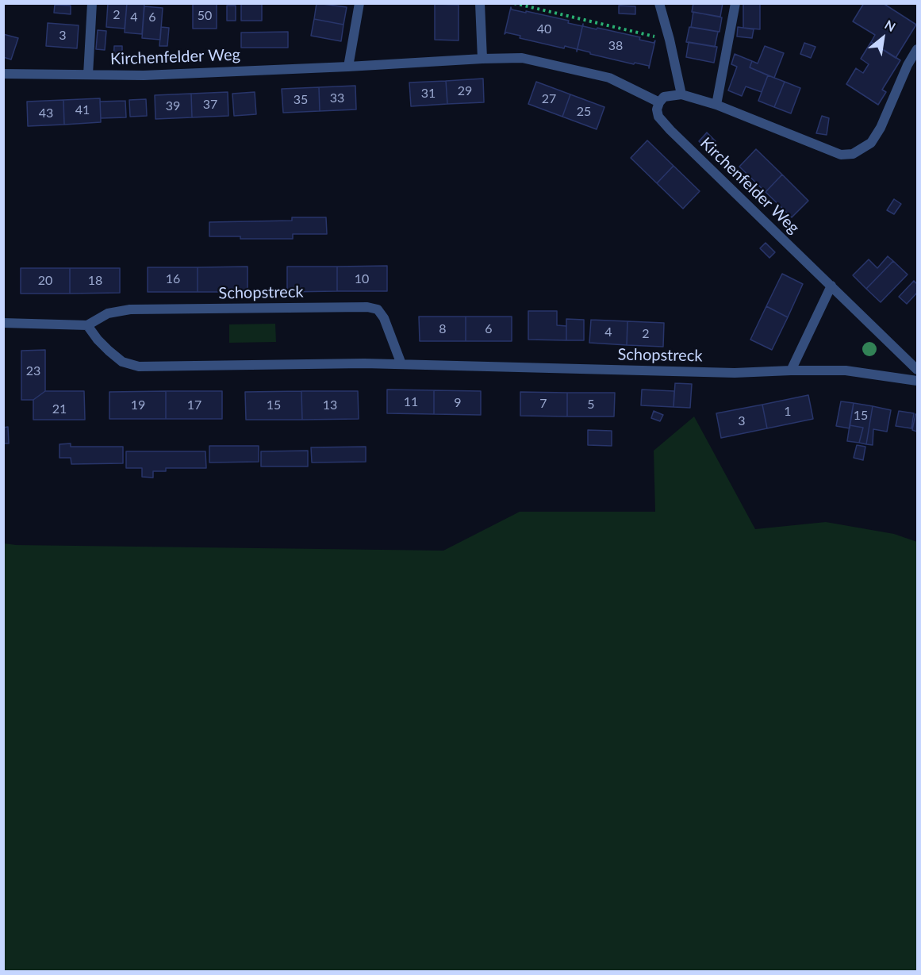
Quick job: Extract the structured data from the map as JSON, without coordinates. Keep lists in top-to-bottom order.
{
  "streets": {
    "street": ["Kirchenfelder Weg", "Schopstreck"]
  },
  "house_numbers": [
    "2",
    "50",
    "4",
    "6",
    "40",
    "3",
    "38",
    "29",
    "31",
    "33",
    "27",
    "35",
    "37",
    "39",
    "41",
    "25",
    "43",
    "16",
    "10",
    "20",
    "18",
    "8",
    "6",
    "4",
    "2",
    "23",
    "11",
    "9",
    "7",
    "5",
    "19",
    "17",
    "15",
    "13",
    "21",
    "1",
    "15",
    "3"
  ],
  "north": "top right"
}
